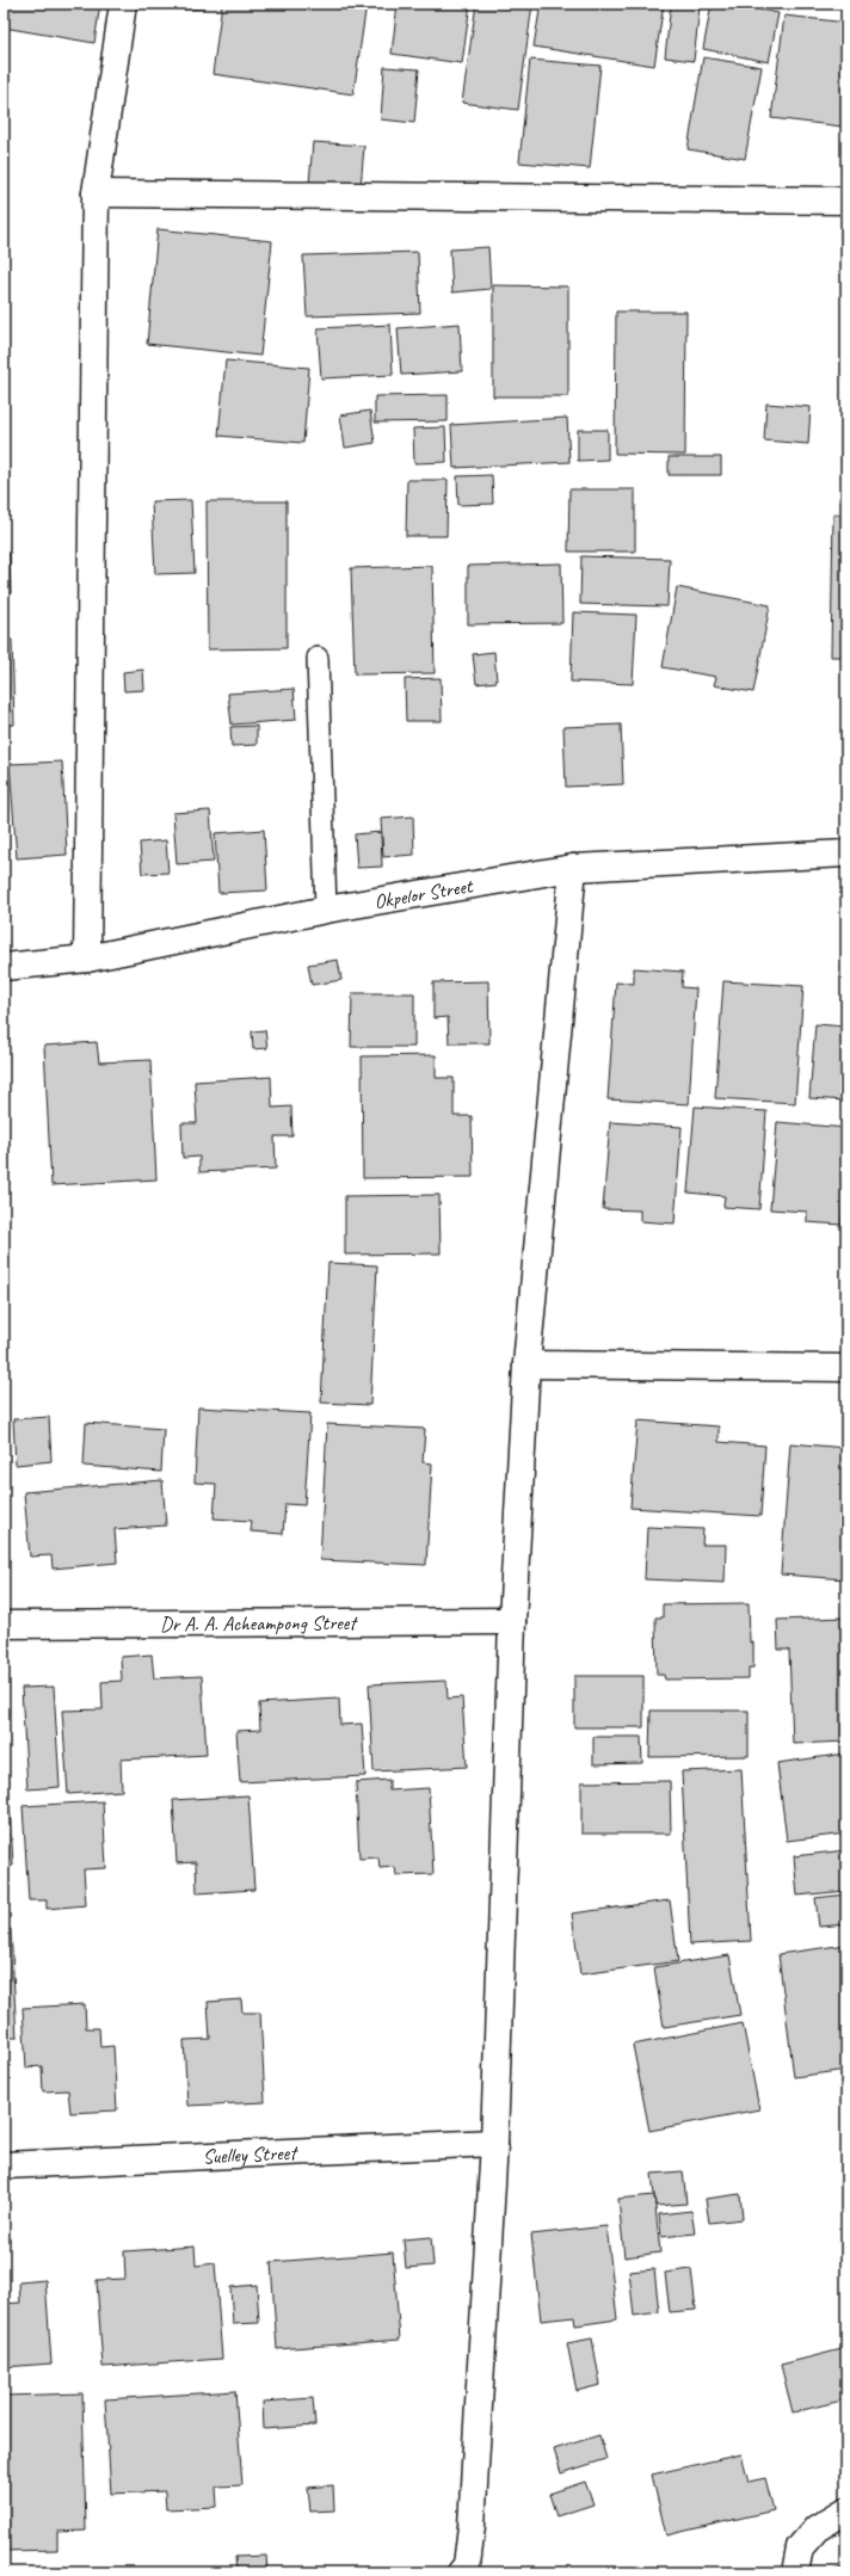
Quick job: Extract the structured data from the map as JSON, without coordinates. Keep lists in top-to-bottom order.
{
  "streets": {
    "street": ["Okpelor Street", "Dr A. A. Acheampong Street", "Suelley Street"]
  }
}
